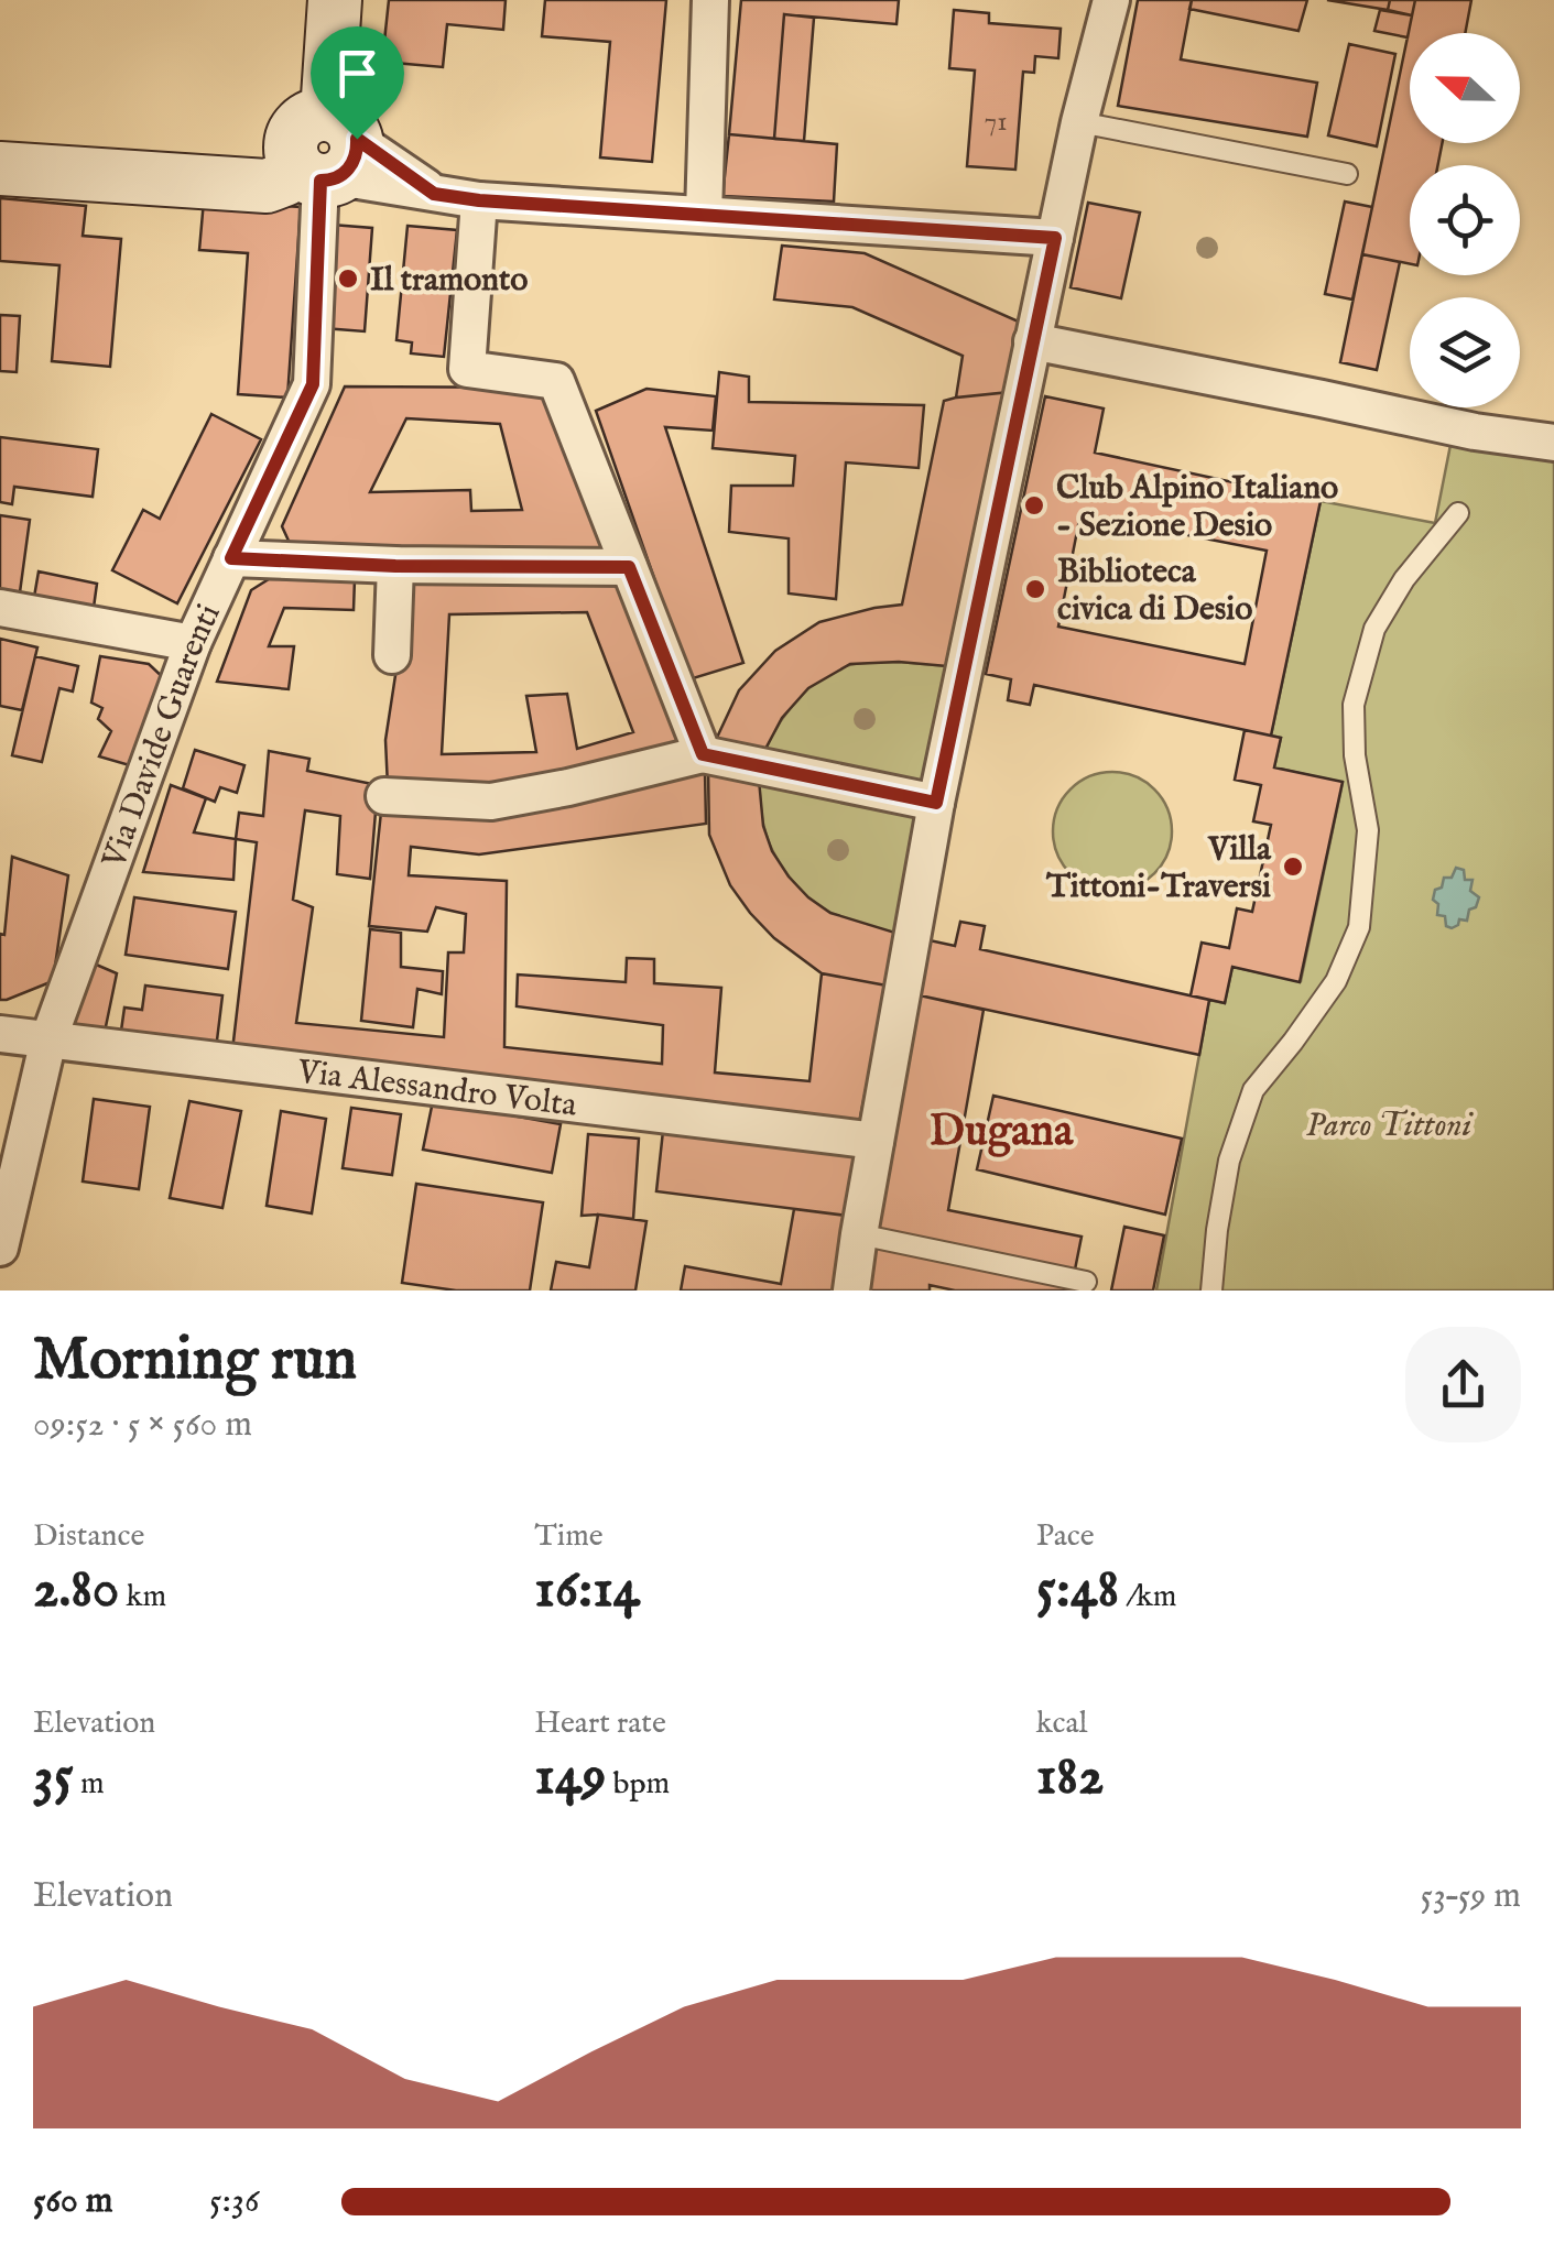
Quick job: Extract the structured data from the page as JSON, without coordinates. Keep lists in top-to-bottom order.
{
  "streets": {
    "street": ["Via Davide Guarenti", "Via Alessandro Volta"]
  },
  "crossings": [
    ["Via Davide Guarenti", "Via Alessandro Volta"]
  ],
  "districts": ["Dugana"],
  "parks": ["Parco Tittoni"],
  "places": [
    "Il tramonto",
    "Club Alpino Italiano - Sezione Desio",
    "Biblioteca civica di Desio",
    "Villa Tittoni-Traversi"
  ],
  "house_numbers": ["71"],
  "north": "left",
  "page": {
    "heading": ["Morning run", "09:52 · 5 × 560 m"],
    "stats": [
      ["Distance", "2.80 km"],
      ["Time", "16:14"],
      ["Pace", "5:48 /km"],
      ["Elevation", "35 m"],
      ["Heart rate", "149 bpm"],
      ["kcal", "182"]
    ],
    "chart": ["Elevation", "53–59 m"],
    "list": [
      {
        "name": "560 m",
        "note": "5:36"
      }
    ]
  }
}
